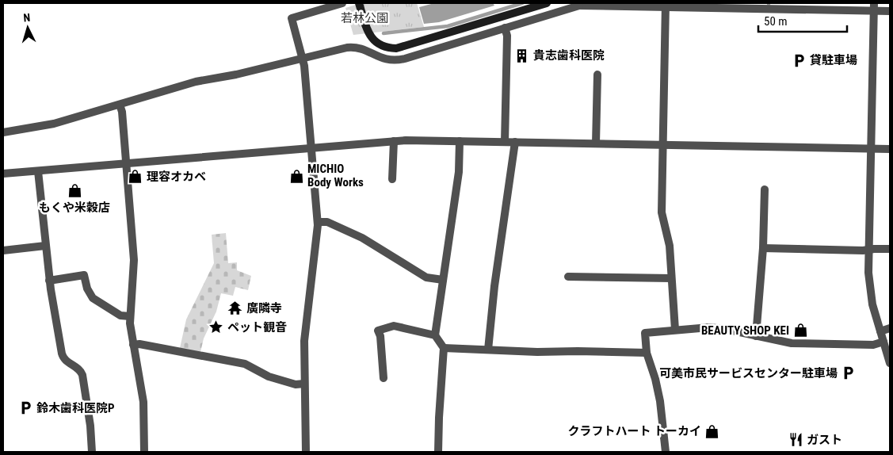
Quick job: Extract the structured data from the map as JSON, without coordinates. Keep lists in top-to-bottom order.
{
  "parks": ["若林公園"],
  "places": {
    "building": ["貴志歯科医院"],
    "parking": ["貸駐車場", "可美市民サービスセンター駐車場", "鈴木歯科医院P"],
    "shop": [
      "MICHIO Body Works",
      "理容オカベ",
      "もくや米穀店",
      "BEAUTY SHOP KEI",
      "クラフトハート トーカイ"
    ],
    "temple": ["廣隣寺"],
    "place": ["ペット観音"],
    "restaurant": ["ガスト"]
  },
  "scale_bar": "50 m",
  "north": "top"
}
